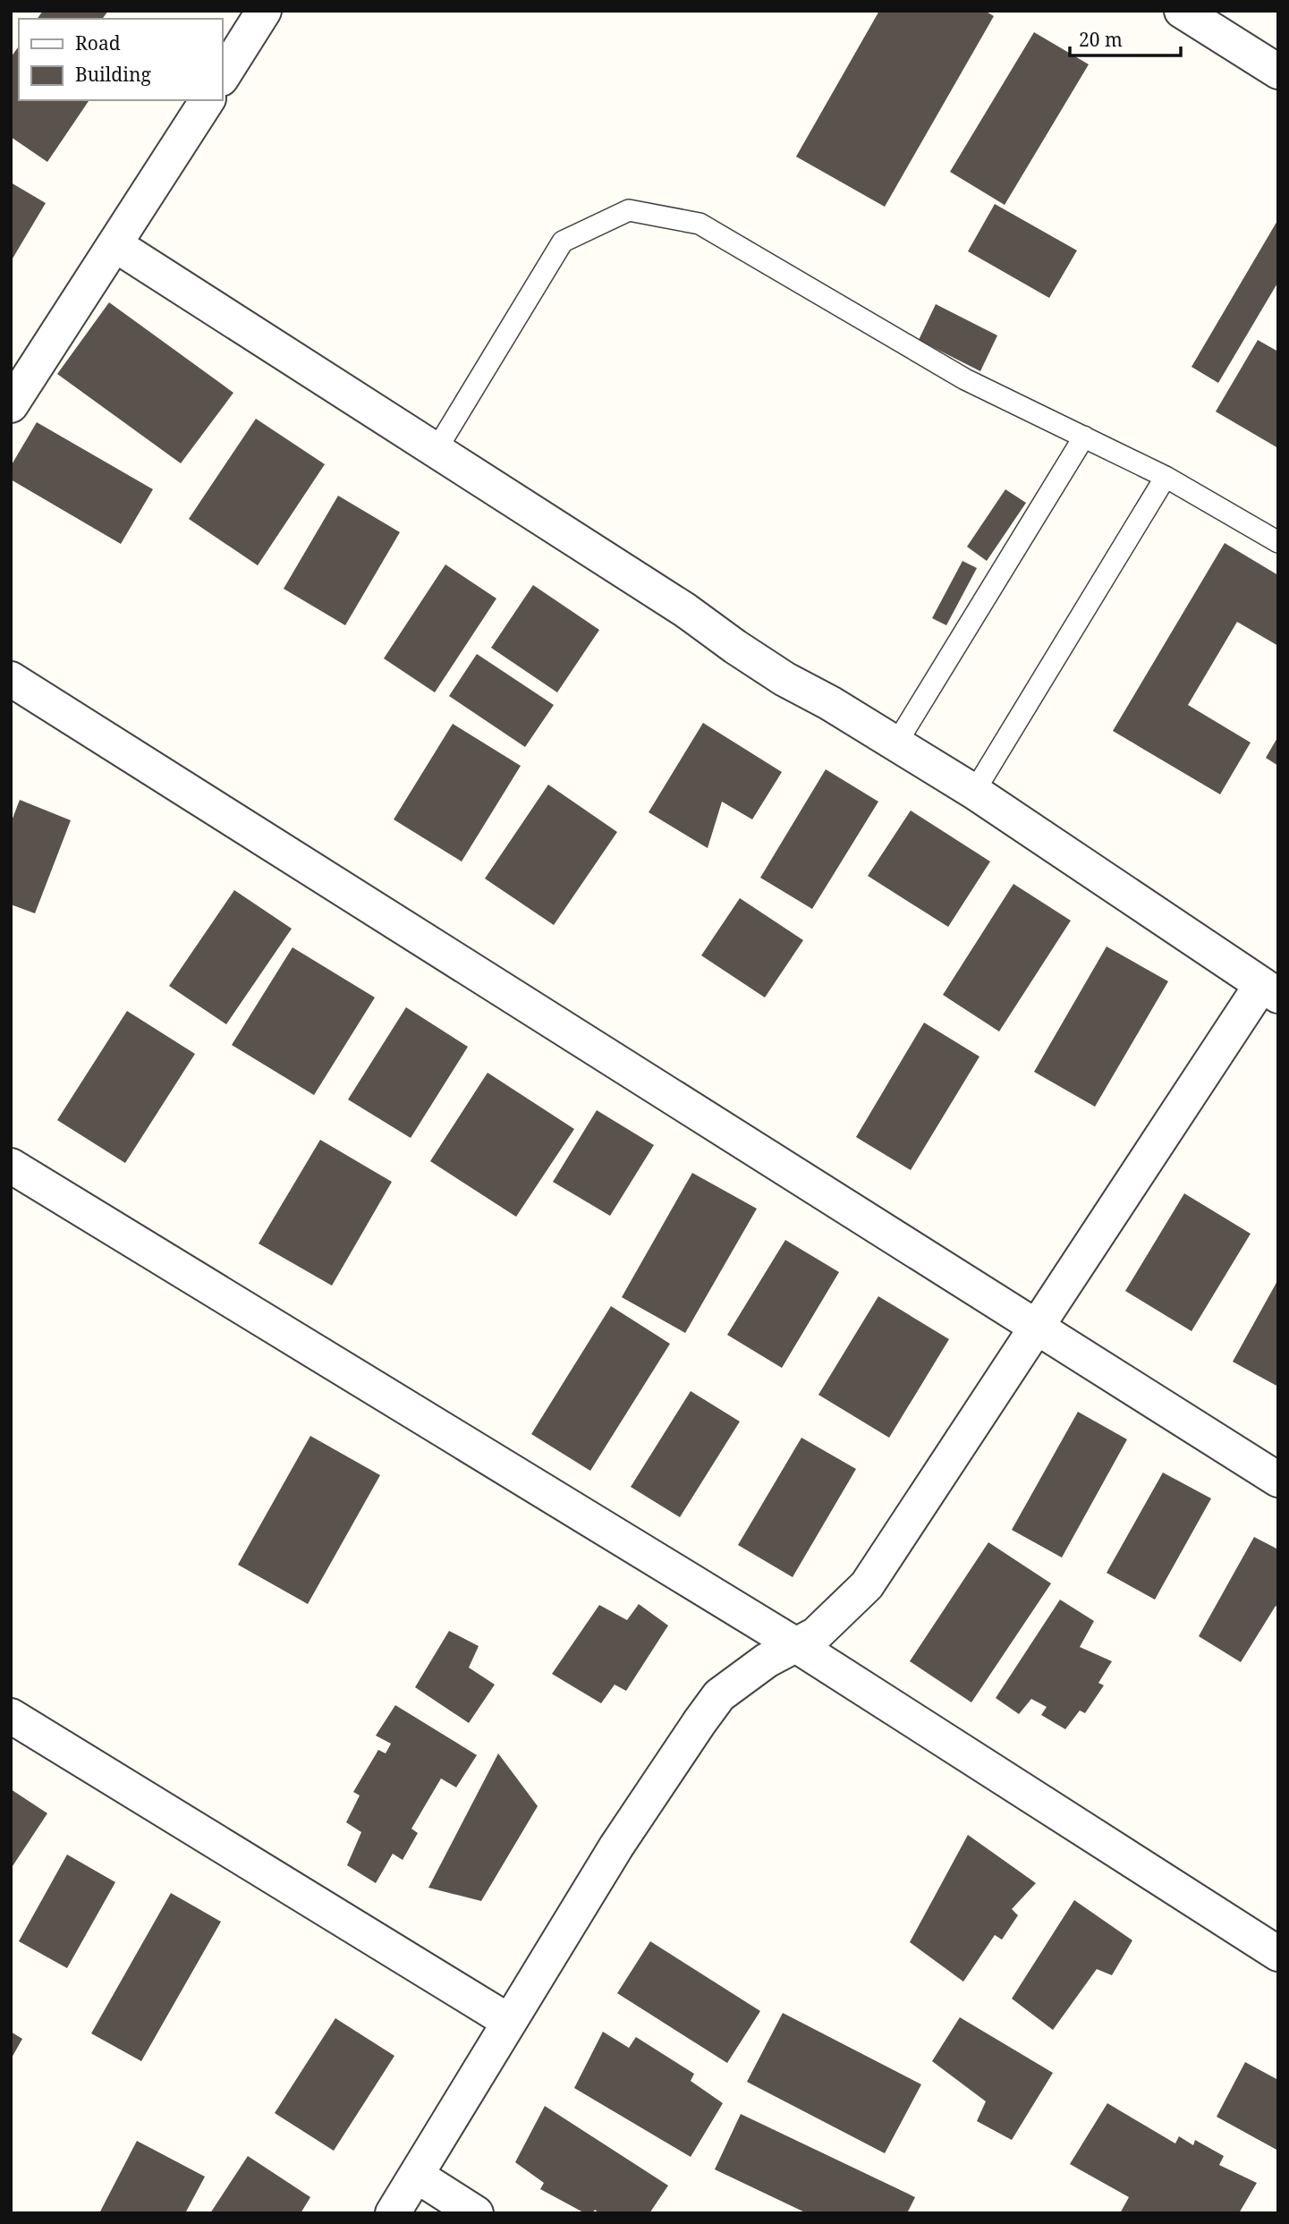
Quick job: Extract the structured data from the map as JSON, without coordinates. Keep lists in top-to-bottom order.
{
  "legend": ["Road", "Building"],
  "scale_bar": "20 m"
}
